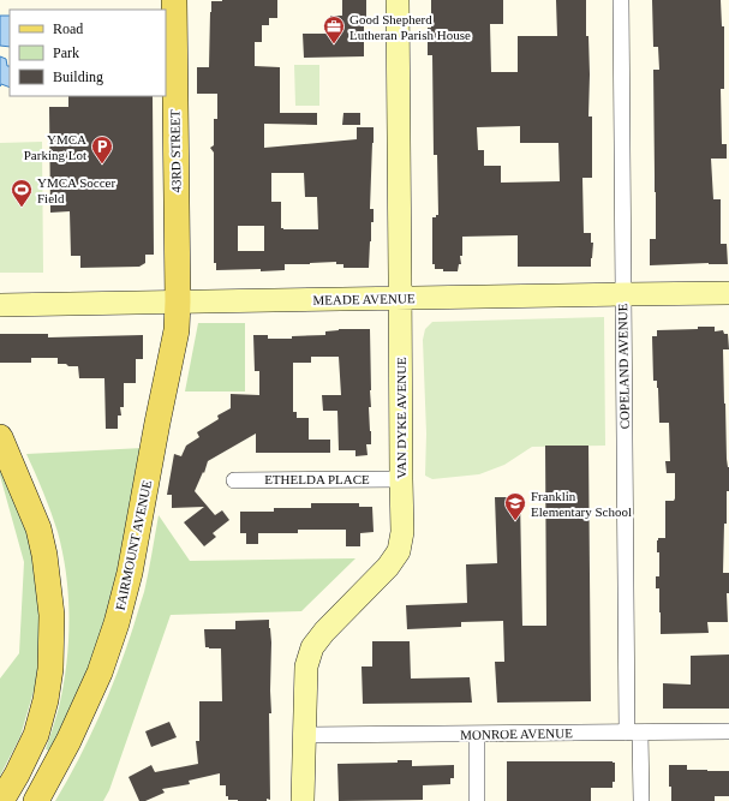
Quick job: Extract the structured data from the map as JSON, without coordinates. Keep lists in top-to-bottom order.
{
  "streets": {
    "main road": ["43RD STREET", "FAIRMOUNT AVENUE"],
    "street": [
      "MEADE AVENUE",
      "COPELAND AVENUE",
      "VAN DYKE AVENUE",
      "ETHELDA PLACE",
      "MONROE AVENUE"
    ]
  },
  "crossings": [
    ["43RD STREET", "MEADE AVENUE"],
    ["43RD STREET", "FAIRMOUNT AVENUE"],
    ["MEADE AVENUE", "COPELAND AVENUE"],
    ["MEADE AVENUE", "VAN DYKE AVENUE"],
    ["MEADE AVENUE", "FAIRMOUNT AVENUE"],
    ["COPELAND AVENUE", "MONROE AVENUE"],
    ["VAN DYKE AVENUE", "ETHELDA PLACE"],
    ["VAN DYKE AVENUE", "MONROE AVENUE"]
  ],
  "places": {
    "office": ["Good Shepherd Lutheran Parish House"],
    "parking": ["YMCA Parking Lot"],
    "sports": ["YMCA Soccer Field"],
    "school or university": ["Franklin Elementary School"]
  },
  "legend": ["Road", "Park", "Building"]
}
